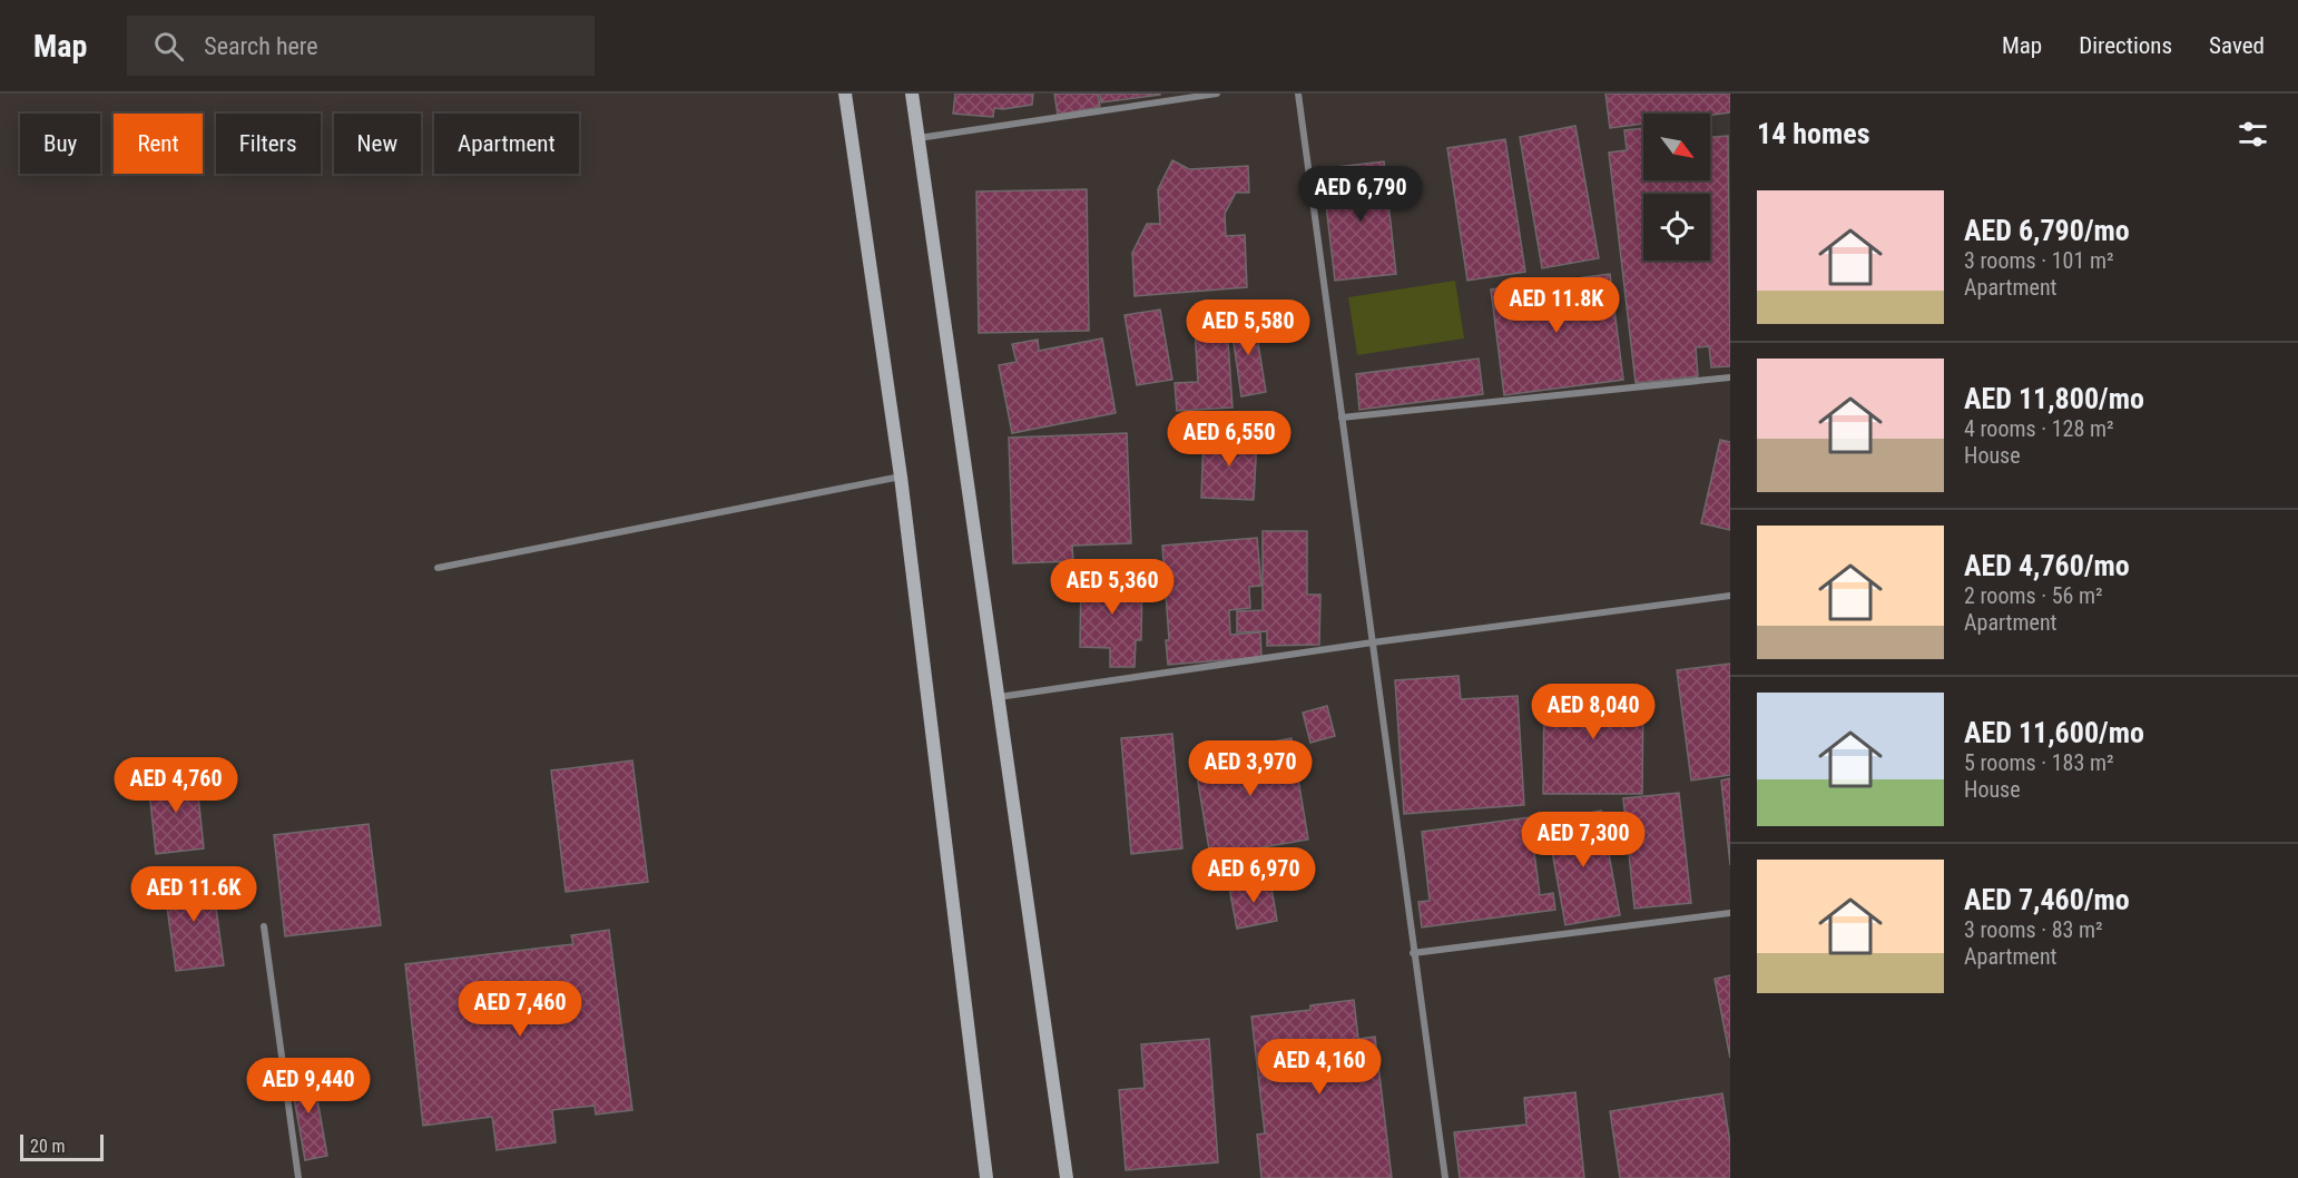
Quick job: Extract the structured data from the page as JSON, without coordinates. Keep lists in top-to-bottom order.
{
  "scale_bar": "20 m",
  "north": "bottom right",
  "page": {
    "header": "Map",
    "search": "Search here",
    "nav": ["Map", "Directions", "Saved"],
    "heading": "14 homes",
    "chip": [
      "Buy",
      "Rent",
      "Filters",
      "New",
      "Apartment"
    ],
    "price": [
      "AED 6,790",
      "AED 11.8K",
      "AED 5,580",
      "AED 6,550",
      "AED 5,360",
      "AED 8,040",
      "AED 3,970",
      "AED 4,760",
      "AED 7,300",
      "AED 6,970",
      "AED 11.6K",
      "AED 7,460",
      "AED 4,160",
      "AED 9,440"
    ],
    "list": [
      {
        "name": "AED 6,790/mo",
        "note": "3 rooms · 101 m² · Apartment"
      },
      {
        "name": "AED 11,800/mo",
        "note": "4 rooms · 128 m² · House"
      },
      {
        "name": "AED 4,760/mo",
        "note": "2 rooms · 56 m² · Apartment"
      },
      {
        "name": "AED 11,600/mo",
        "note": "5 rooms · 183 m² · House"
      },
      {
        "name": "AED 7,460/mo",
        "note": "3 rooms · 83 m² · Apartment"
      }
    ],
    "scale": "20 m"
  }
}
